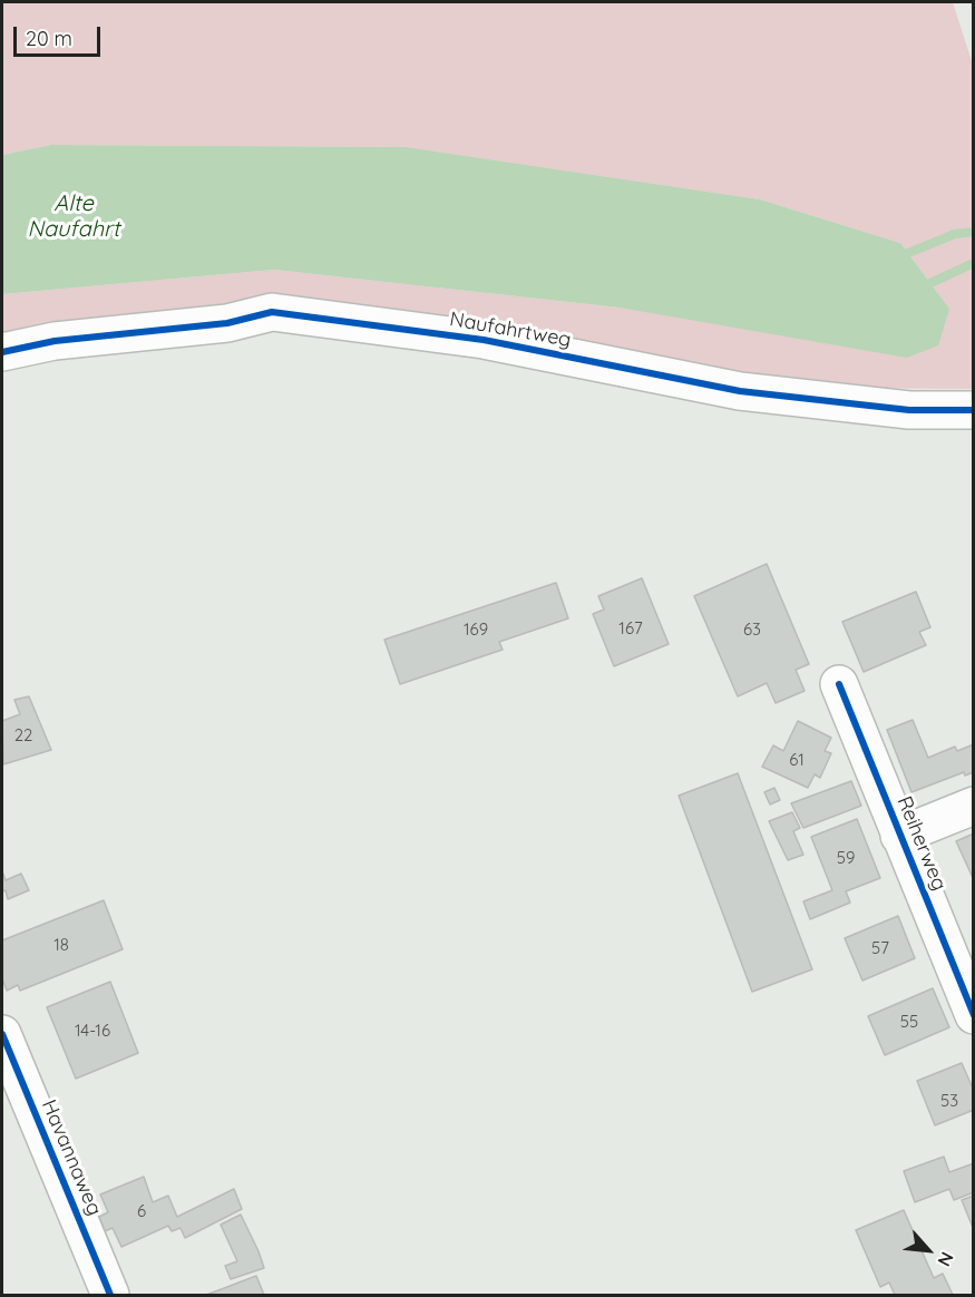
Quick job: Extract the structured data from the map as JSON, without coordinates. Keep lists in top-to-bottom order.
{
  "streets": {
    "street": ["Naufahrtweg", "Reiherweg", "Havannaweg"]
  },
  "water": ["Alte Naufahrt"],
  "house_numbers": [
    "167",
    "169",
    "63",
    "22",
    "61",
    "59",
    "18",
    "57",
    "55",
    "14-16",
    "53",
    "6"
  ],
  "scale_bar": "20 m",
  "north": "bottom right"
}
